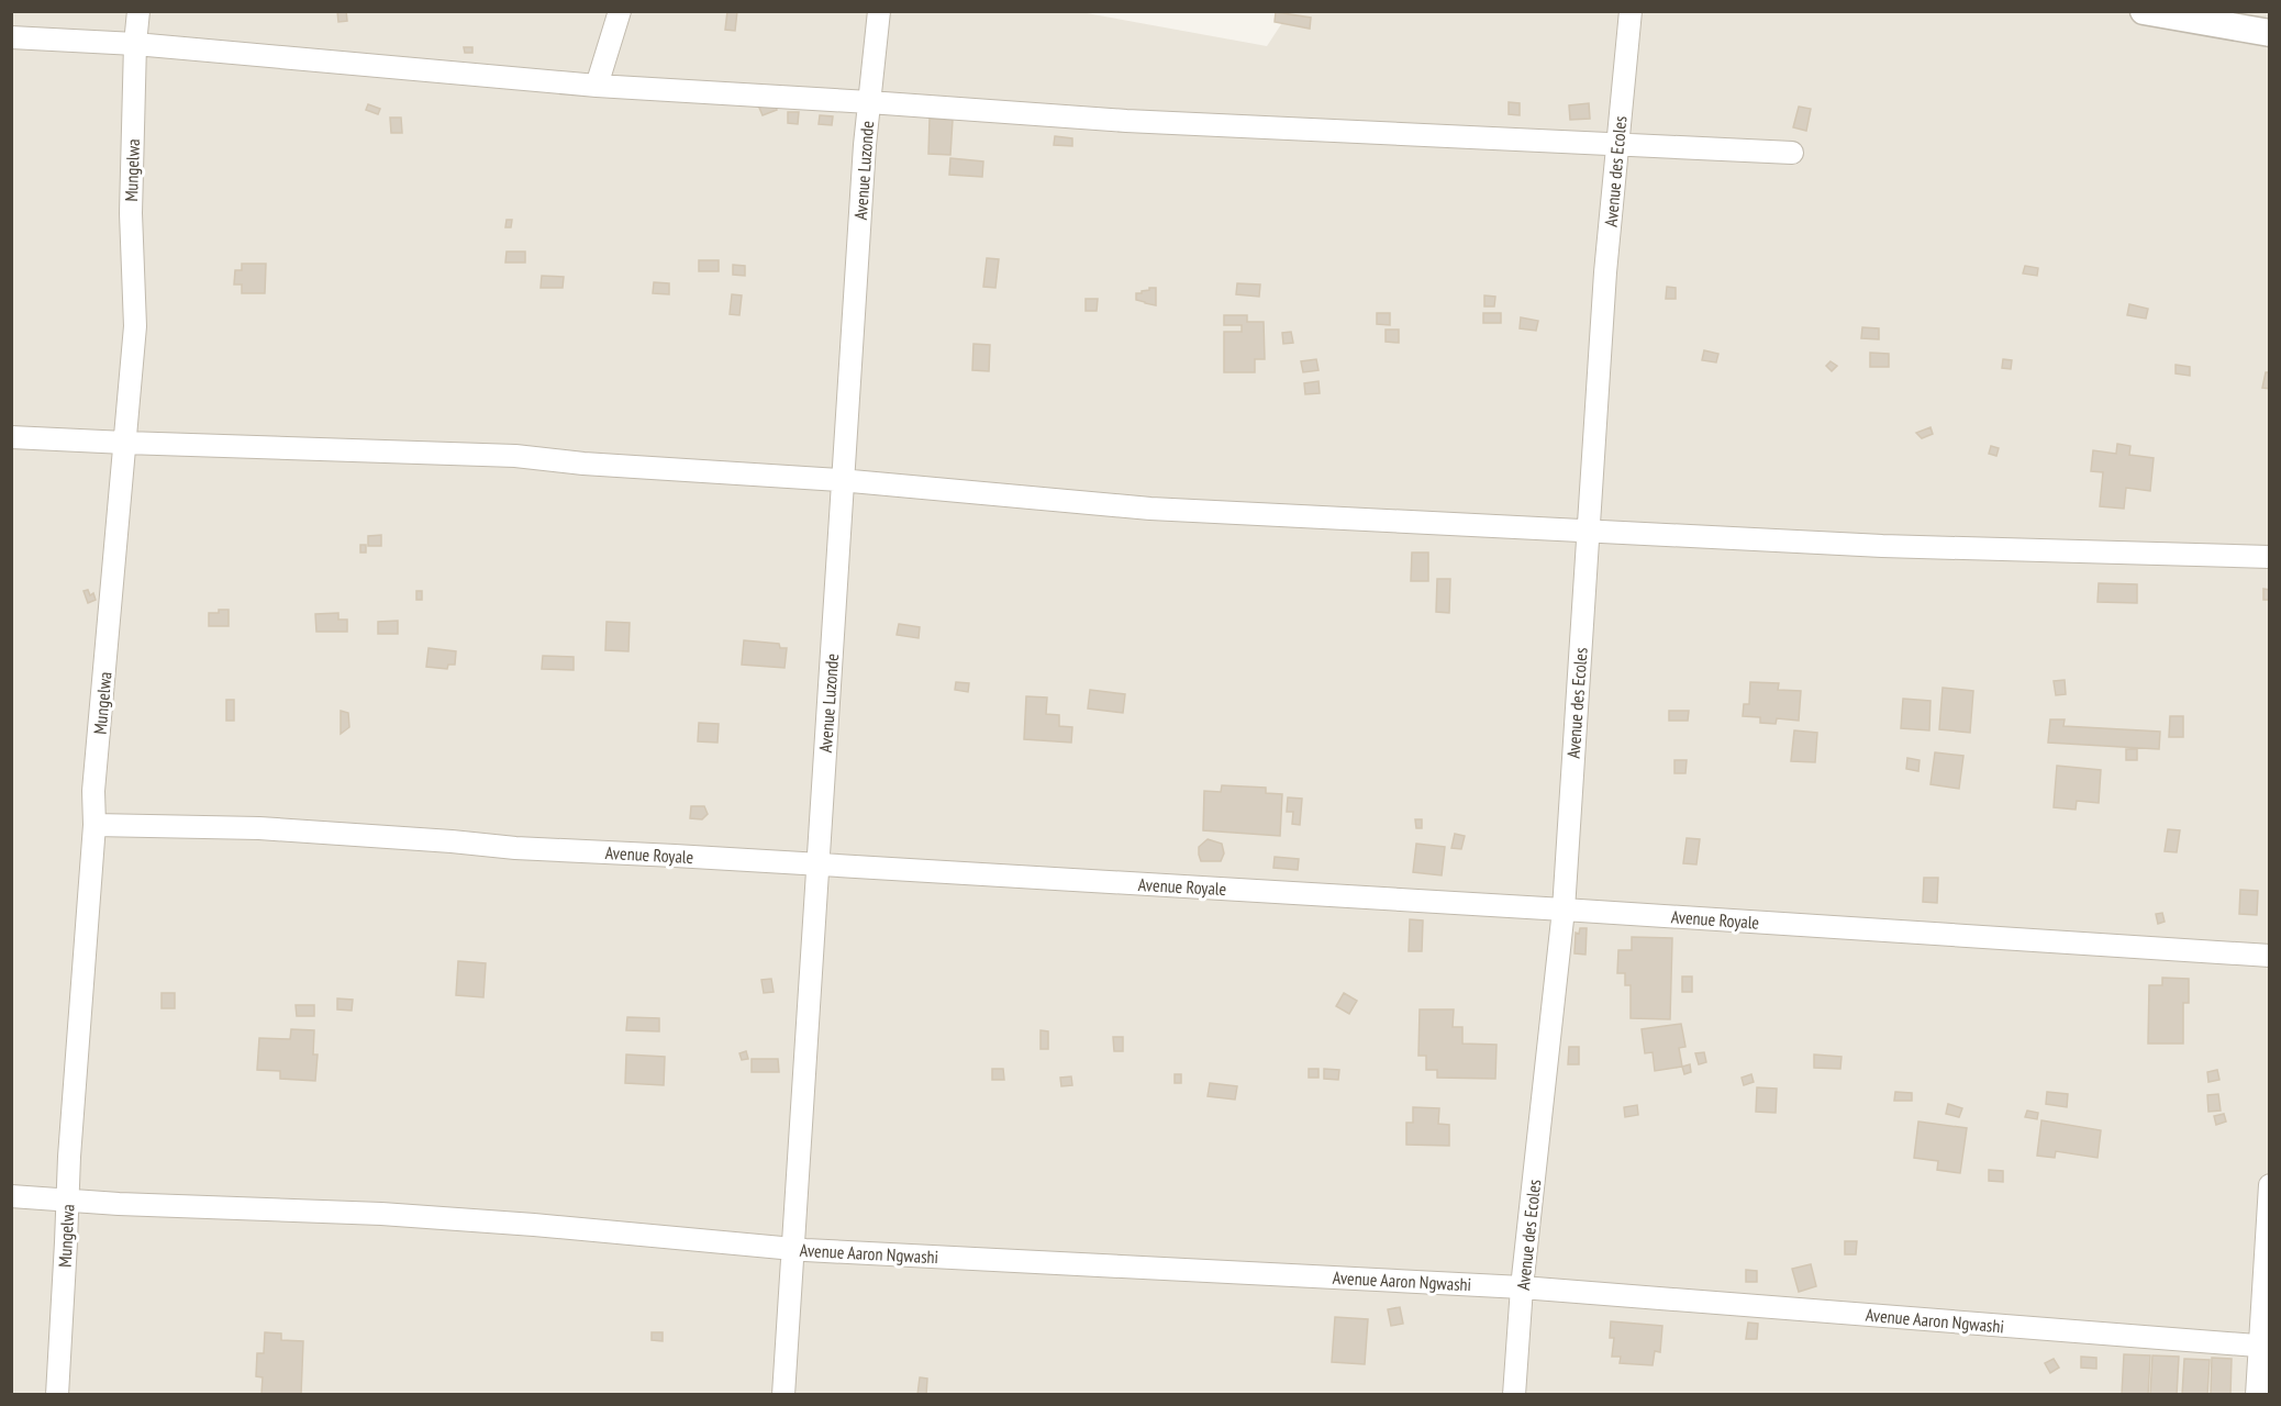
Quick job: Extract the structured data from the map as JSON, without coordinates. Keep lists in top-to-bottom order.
{
  "streets": {
    "street": [
      "Mungelwa",
      "Avenue Luzonde",
      "Avenue des Ecoles",
      "Avenue Royale",
      "Avenue Aaron Ngwashi"
    ]
  },
  "crossings": [
    ["Mungelwa", "Avenue Royale"],
    ["Mungelwa", "Avenue Aaron Ngwashi"],
    ["Avenue Luzonde", "Avenue Royale"],
    ["Avenue Luzonde", "Avenue Aaron Ngwashi"],
    ["Avenue des Ecoles", "Avenue Royale"],
    ["Avenue des Ecoles", "Avenue Aaron Ngwashi"]
  ]
}
